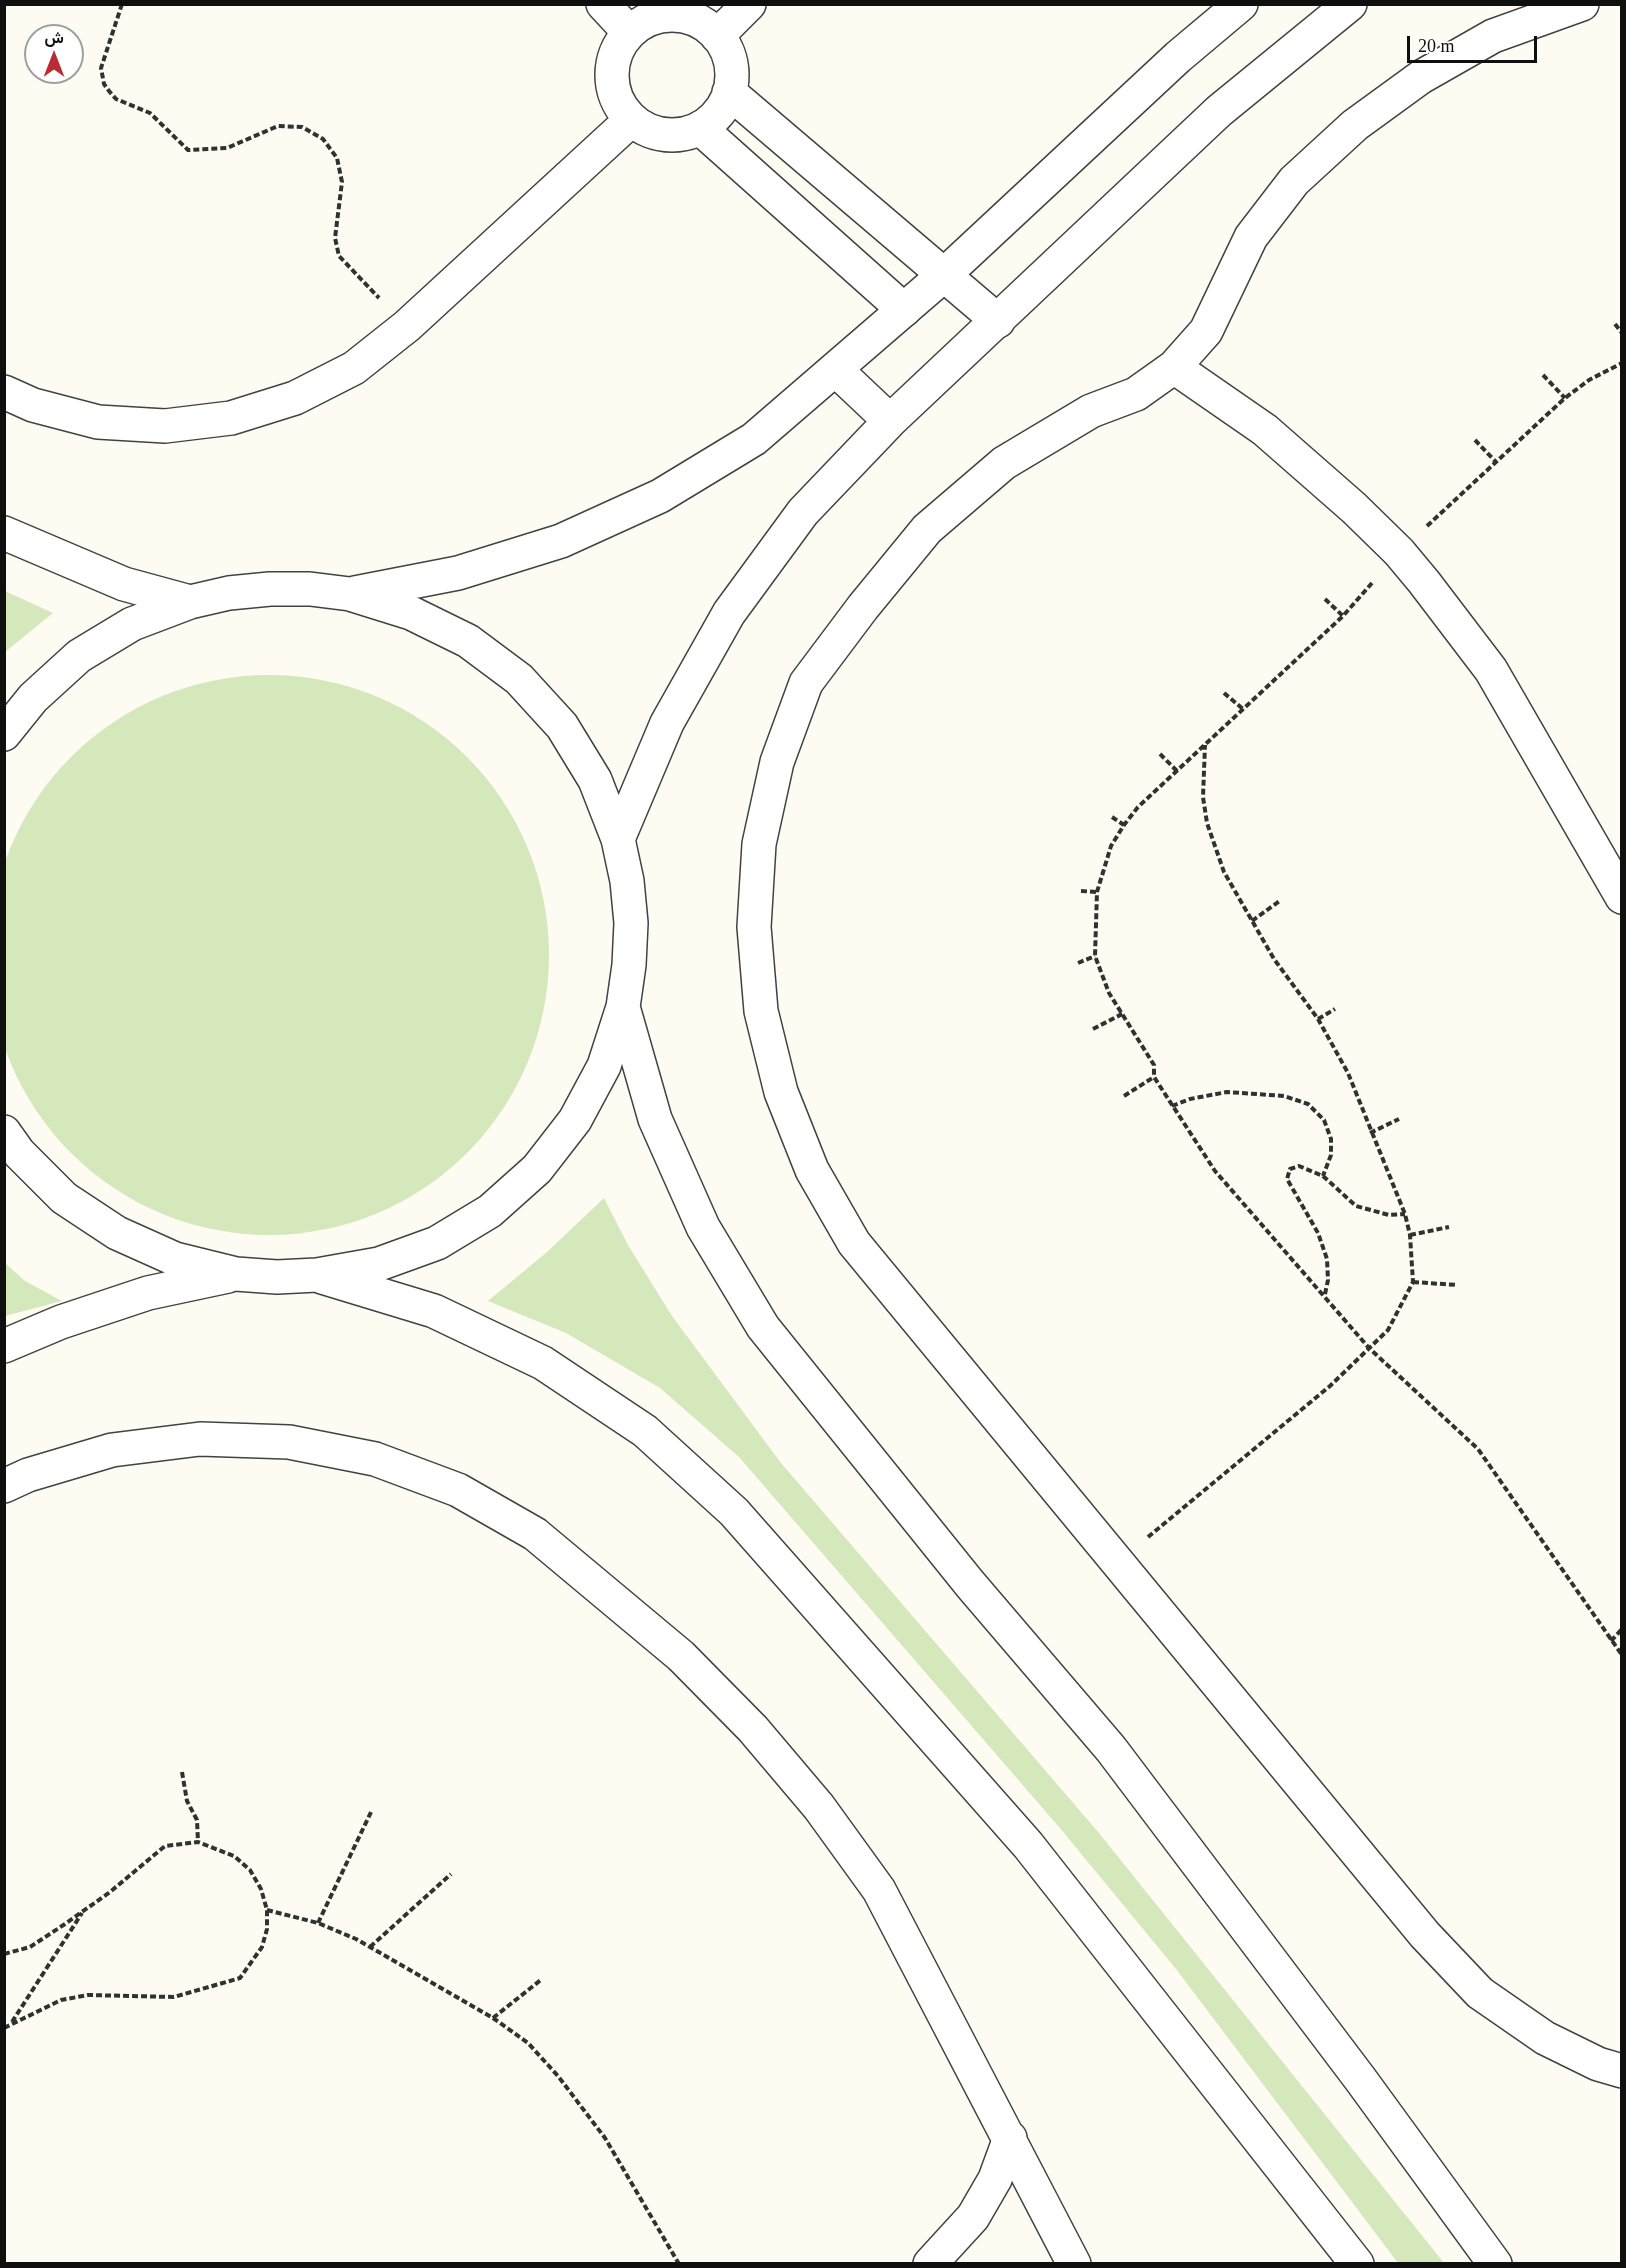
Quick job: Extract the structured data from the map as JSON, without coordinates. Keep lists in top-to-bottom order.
{
  "scale_bar": "20 m",
  "north": "top"
}
